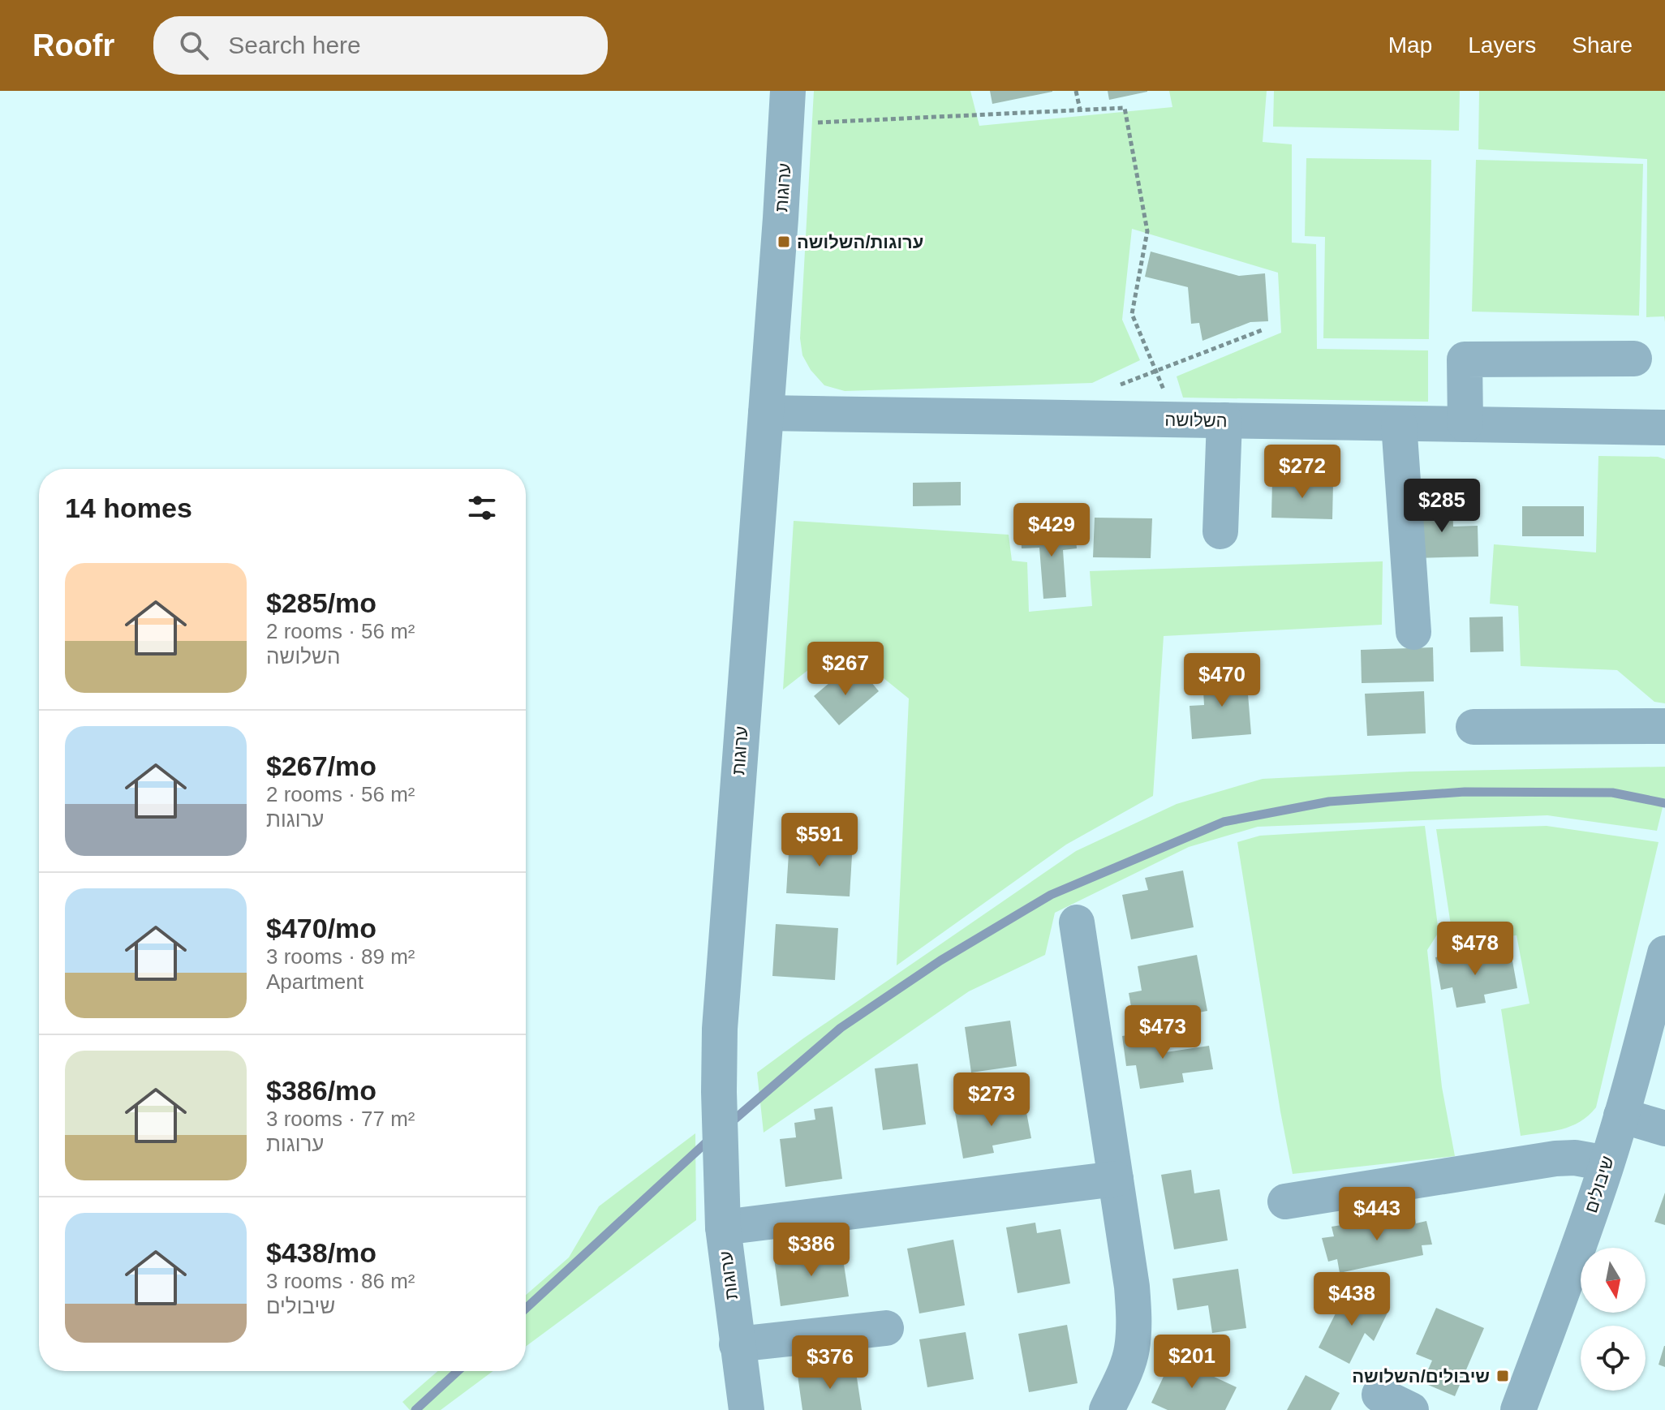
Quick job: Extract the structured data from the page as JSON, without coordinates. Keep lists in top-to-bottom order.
{
  "streets": {
    "street": ["ערוגות", "השלושה", "שיבולים"]
  },
  "crossings": [
    ["ערוגות", "השלושה"]
  ],
  "places": {
    "transit": ["ערוגות/השלושה", "שיבולים/השלושה"]
  },
  "north": "bottom",
  "page": {
    "header": "Roofr",
    "search": "Search here",
    "nav": ["Map", "Layers", "Share"],
    "price": [
      "$272",
      "$285",
      "$429",
      "$267",
      "$470",
      "$591",
      "$478",
      "$473",
      "$273",
      "$443",
      "$386",
      "$438",
      "$201",
      "$376"
    ],
    "heading": "14 homes",
    "list": [
      {
        "name": "$285/mo",
        "note": "2 rooms · 56 m² · השלושה"
      },
      {
        "name": "$267/mo",
        "note": "2 rooms · 56 m² · ערוגות"
      },
      {
        "name": "$470/mo",
        "note": "3 rooms · 89 m² · Apartment"
      },
      {
        "name": "$386/mo",
        "note": "3 rooms · 77 m² · ערוגות"
      },
      {
        "name": "$438/mo",
        "note": "3 rooms · 86 m² · שיבולים"
      }
    ]
  }
}
